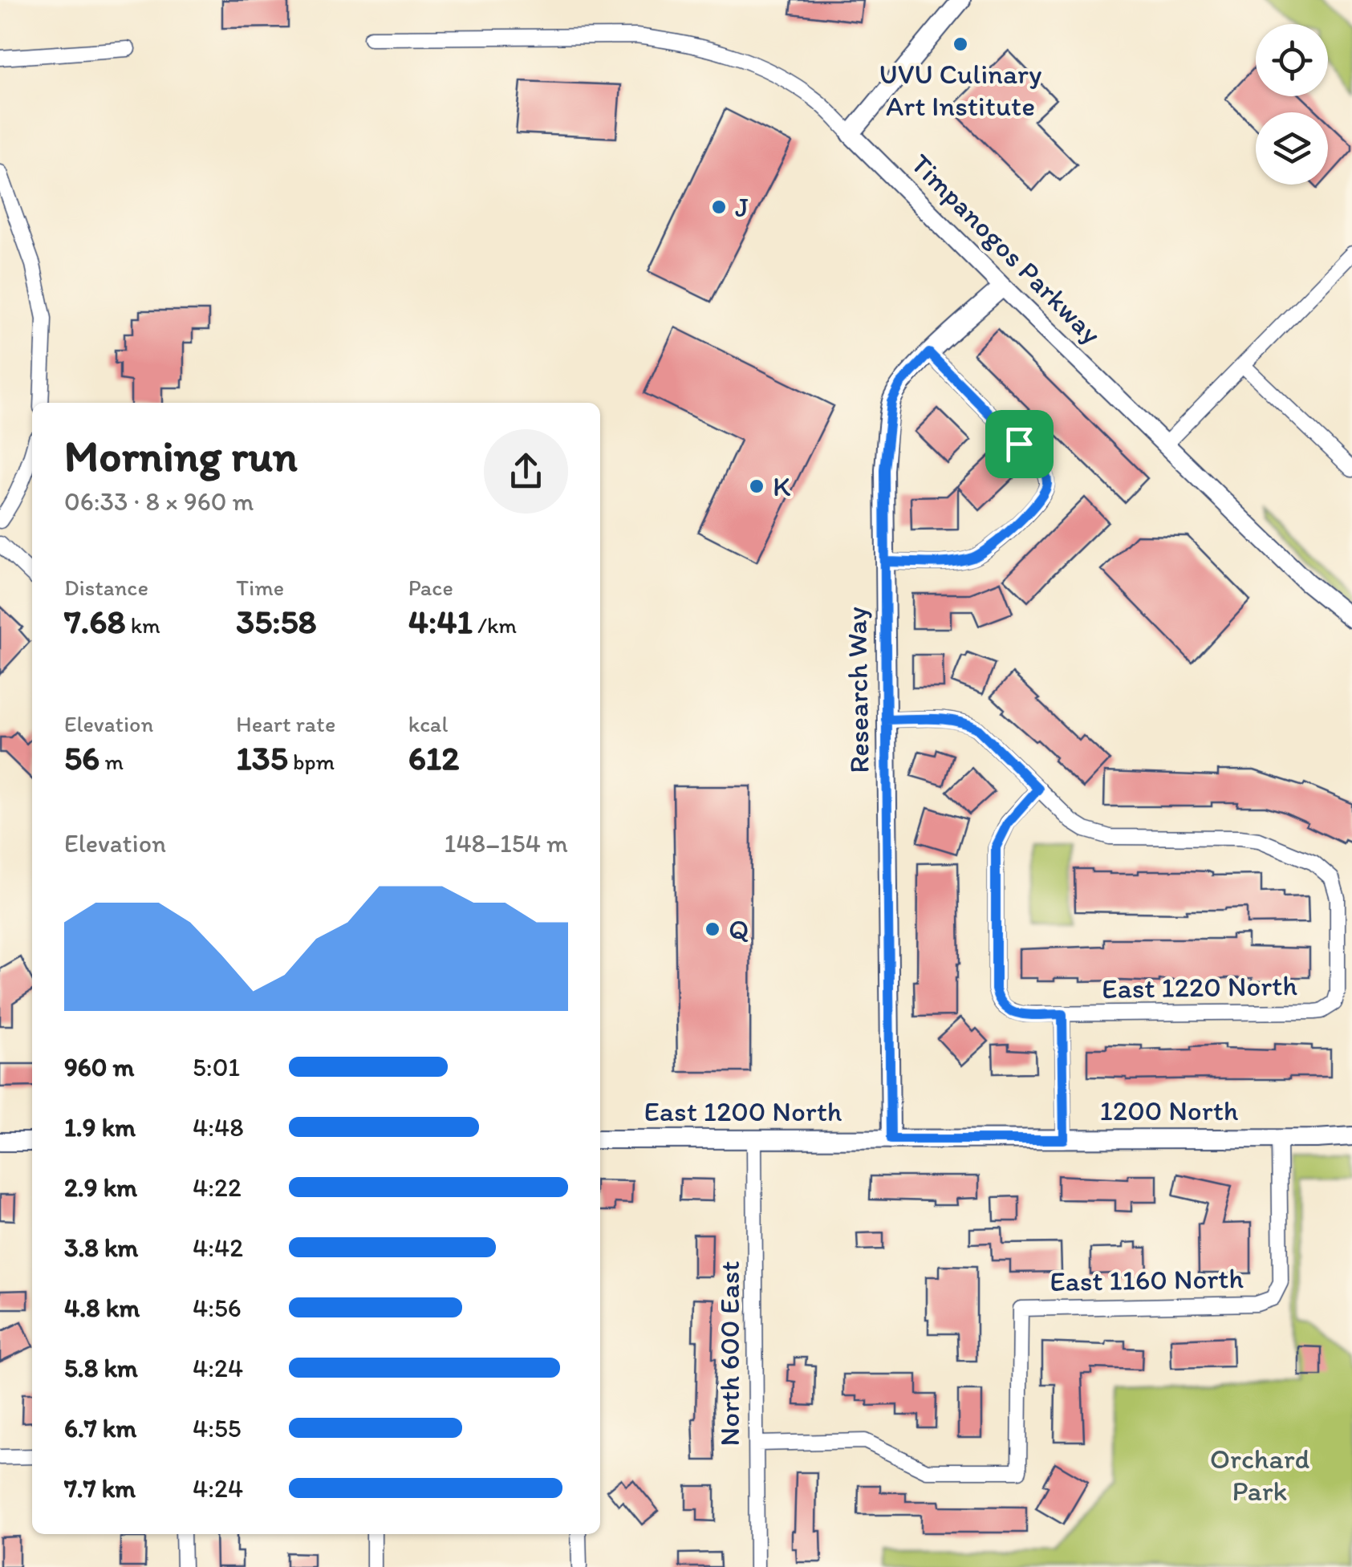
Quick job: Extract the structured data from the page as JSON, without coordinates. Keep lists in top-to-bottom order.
{
  "streets": {
    "street": [
      "Timpanogos Parkway",
      "Research Way",
      "East 1220 North",
      "1200 North",
      "East 1200 North",
      "East 1160 North",
      "North 600 East"
    ]
  },
  "crossings": [
    ["Timpanogos Parkway", "Research Way"],
    ["Research Way", "1200 North"],
    ["Research Way", "East 1200 North"],
    ["1200 North", "East 1200 North"],
    ["1200 North", "East 1160 North"],
    ["East 1200 North", "North 600 East"],
    ["East 1160 North", "North 600 East"]
  ],
  "parks": ["Orchard Park"],
  "places": [
    "UVU Culinary Art Institute",
    "J",
    "K",
    "Q"
  ],
  "page": {
    "heading": ["Morning run", "06:33 · 8 × 960 m"],
    "stats": [
      ["Distance", "7.68 km"],
      ["Time", "35:58"],
      ["Pace", "4:41 /km"],
      ["Elevation", "56 m"],
      ["Heart rate", "135 bpm"],
      ["kcal", "612"]
    ],
    "chart": ["Elevation", "148–154 m"],
    "list": [
      {
        "name": "960 m",
        "note": "5:01"
      },
      {
        "name": "1.9 km",
        "note": "4:48"
      },
      {
        "name": "2.9 km",
        "note": "4:22"
      },
      {
        "name": "3.8 km",
        "note": "4:42"
      },
      {
        "name": "4.8 km",
        "note": "4:56"
      },
      {
        "name": "5.8 km",
        "note": "4:24"
      },
      {
        "name": "6.7 km",
        "note": "4:55"
      },
      {
        "name": "7.7 km",
        "note": "4:24"
      }
    ]
  }
}
